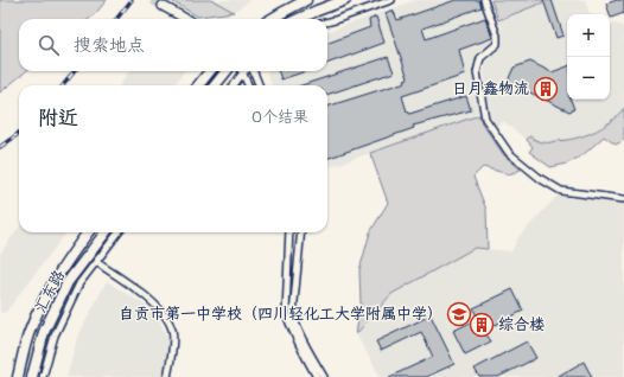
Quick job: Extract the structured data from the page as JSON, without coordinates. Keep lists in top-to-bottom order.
{
  "streets": {
    "main road": ["汇东路"]
  },
  "places": {
    "building": ["日月鑫物流", "综合楼"],
    "school or university": ["自贡市第一中学校（四川轻化工大学附属中学）"]
  },
  "page": {
    "map_buttons": ["+", "−"],
    "search": "搜索地点",
    "heading": ["附近", "0个结果"]
  }
}
